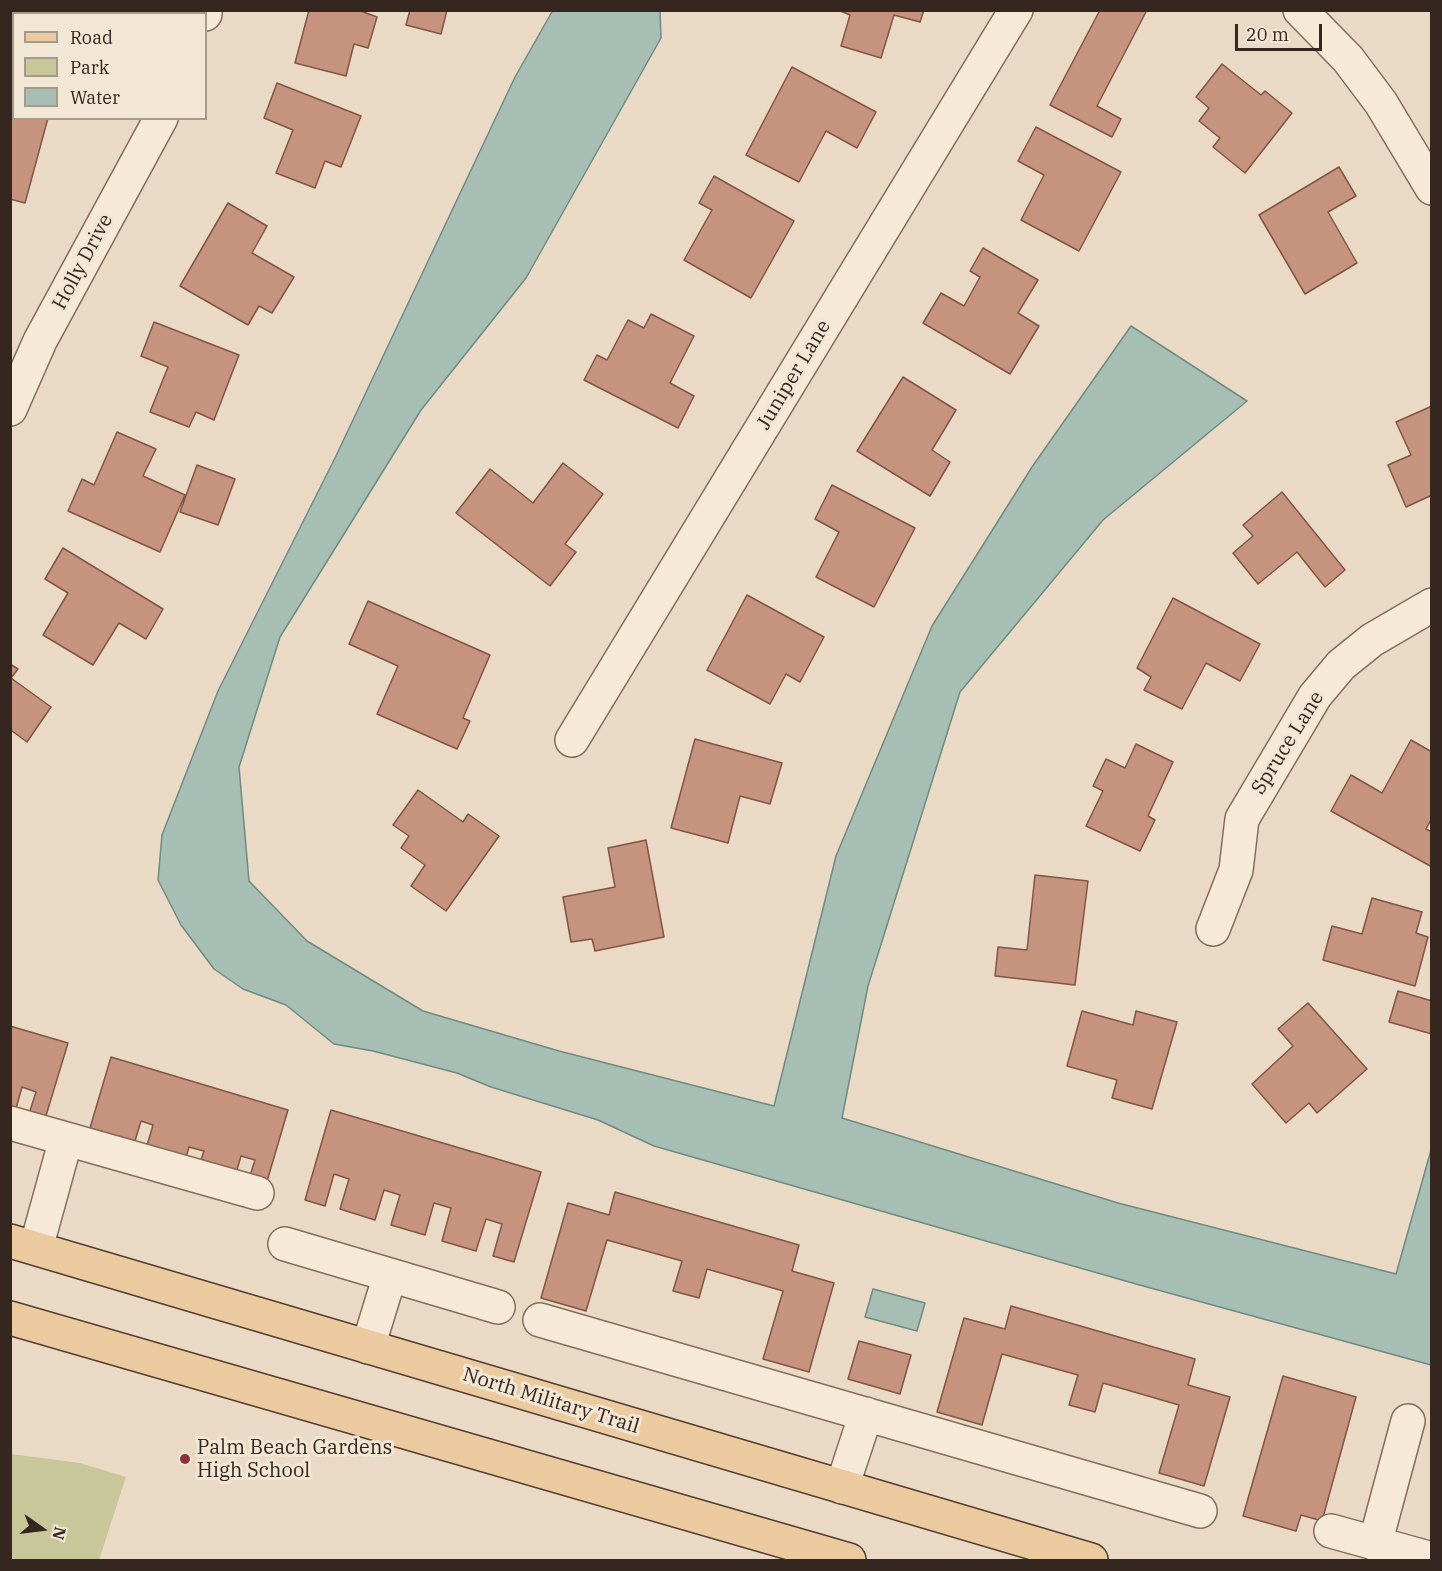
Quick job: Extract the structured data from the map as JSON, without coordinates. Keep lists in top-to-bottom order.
{
  "streets": {
    "main road": ["North Military Trail"],
    "street": ["Holly Drive", "Juniper Lane", "Spruce Lane"]
  },
  "places": ["Palm Beach Gardens High School"],
  "legend": ["Road", "Park", "Water"],
  "scale_bar": "20 m",
  "north": "right"
}
